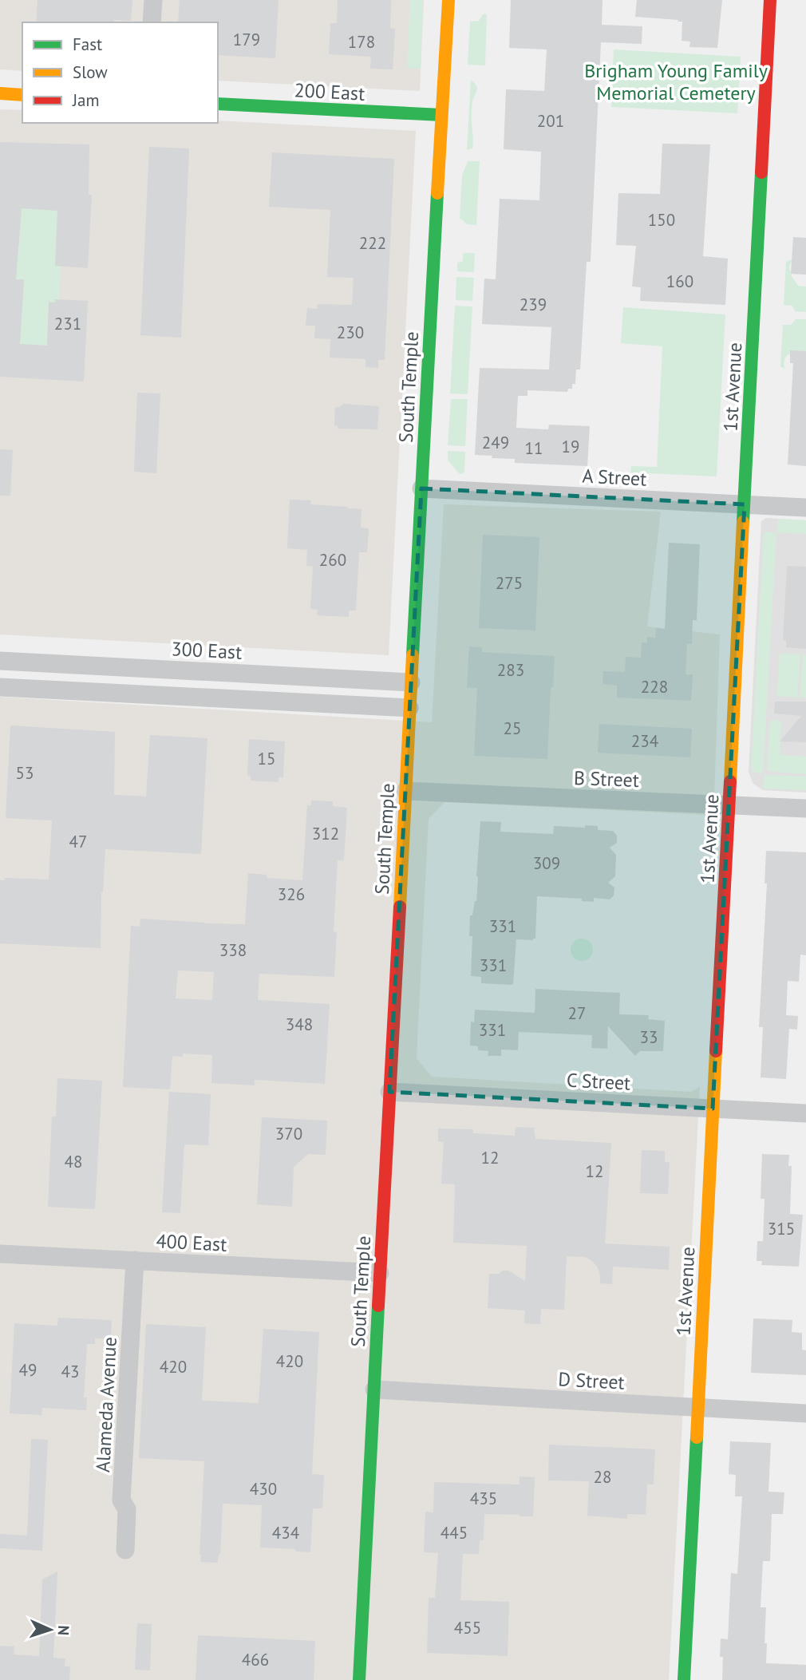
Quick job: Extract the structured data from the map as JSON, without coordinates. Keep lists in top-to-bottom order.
{
  "streets": {
    "street": [
      "200 East",
      "South Temple",
      "1st Avenue",
      "A Street",
      "300 East",
      "B Street",
      "C Street",
      "400 East",
      "D Street",
      "Alameda Avenue"
    ]
  },
  "crossings": [
    ["200 East", "South Temple"],
    ["South Temple", "A Street"],
    ["South Temple", "300 East"],
    ["South Temple", "B Street"],
    ["South Temple", "C Street"],
    ["South Temple", "400 East"],
    ["South Temple", "D Street"],
    ["1st Avenue", "A Street"],
    ["1st Avenue", "B Street"],
    ["1st Avenue", "C Street"],
    ["1st Avenue", "D Street"],
    ["400 East", "Alameda Avenue"]
  ],
  "parks": ["Brigham Young Family Memorial Cemetery"],
  "house_numbers": [
    "179",
    "178",
    "201",
    "150",
    "222",
    "160",
    "239",
    "231",
    "230",
    "249",
    "19",
    "11",
    "260",
    "275",
    "283",
    "228",
    "25",
    "234",
    "15",
    "53",
    "312",
    "47",
    "309",
    "326",
    "331",
    "338",
    "331",
    "27",
    "348",
    "331",
    "33",
    "370",
    "12",
    "48",
    "12",
    "315",
    "420",
    "420",
    "49",
    "43",
    "28",
    "430",
    "435",
    "434",
    "445",
    "455",
    "466"
  ],
  "legend": ["Fast", "Slow", "Jam"],
  "north": "right"
}
